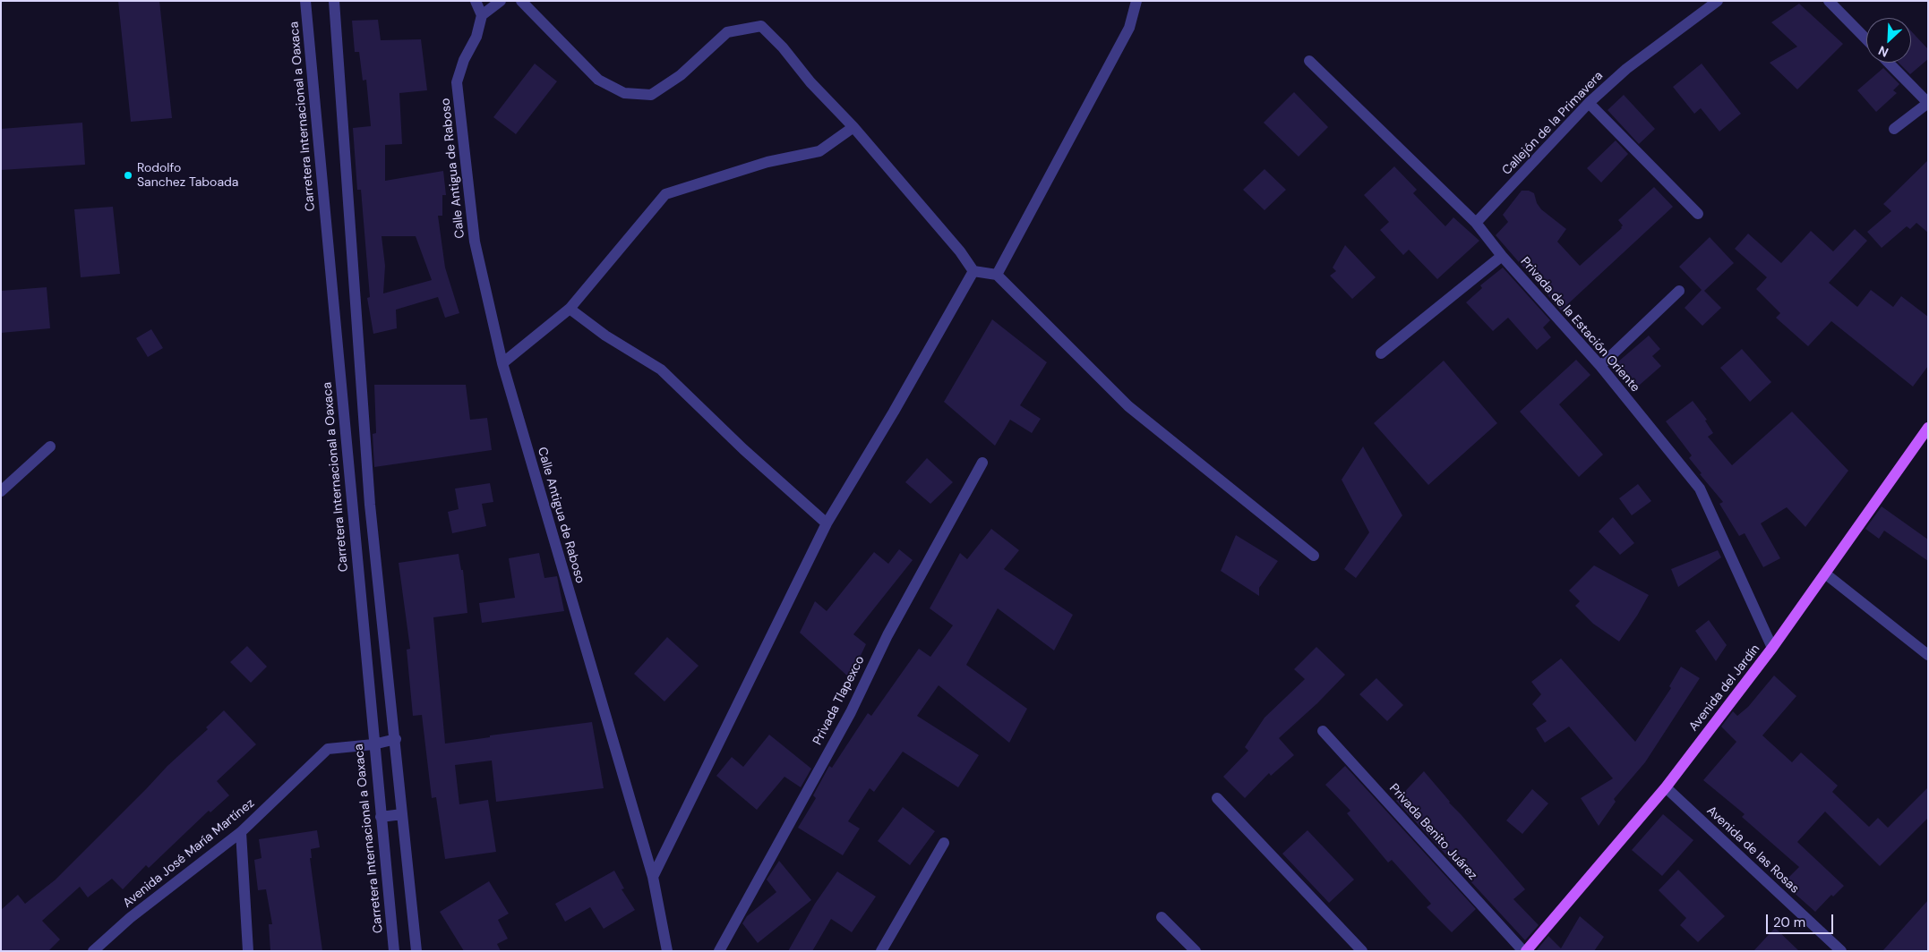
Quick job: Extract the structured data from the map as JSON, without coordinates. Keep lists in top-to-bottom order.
{
  "streets": {
    "main road": ["Avenida del Jardín"],
    "street": [
      "Carretera Internacional a Oaxaca",
      "Callejón de la Primavera",
      "Calle Antigua de Raboso",
      "Privada de la Estación Oriente",
      "Privada Tlapexco",
      "Privada Benito Juárez",
      "Avenida de las Rosas",
      "Avenida José María Martínez"
    ]
  },
  "crossings": [
    ["Carretera Internacional a Oaxaca", "Avenida José María Martínez"],
    ["Callejón de la Primavera", "Privada de la Estación Oriente"],
    ["Privada de la Estación Oriente", "Avenida del Jardín"],
    ["Avenida del Jardín", "Privada Benito Juárez"],
    ["Avenida del Jardín", "Avenida de las Rosas"]
  ],
  "places": ["Rodolfo Sanchez Taboada"],
  "scale_bar": "20 m",
  "north": "bottom left"
}
